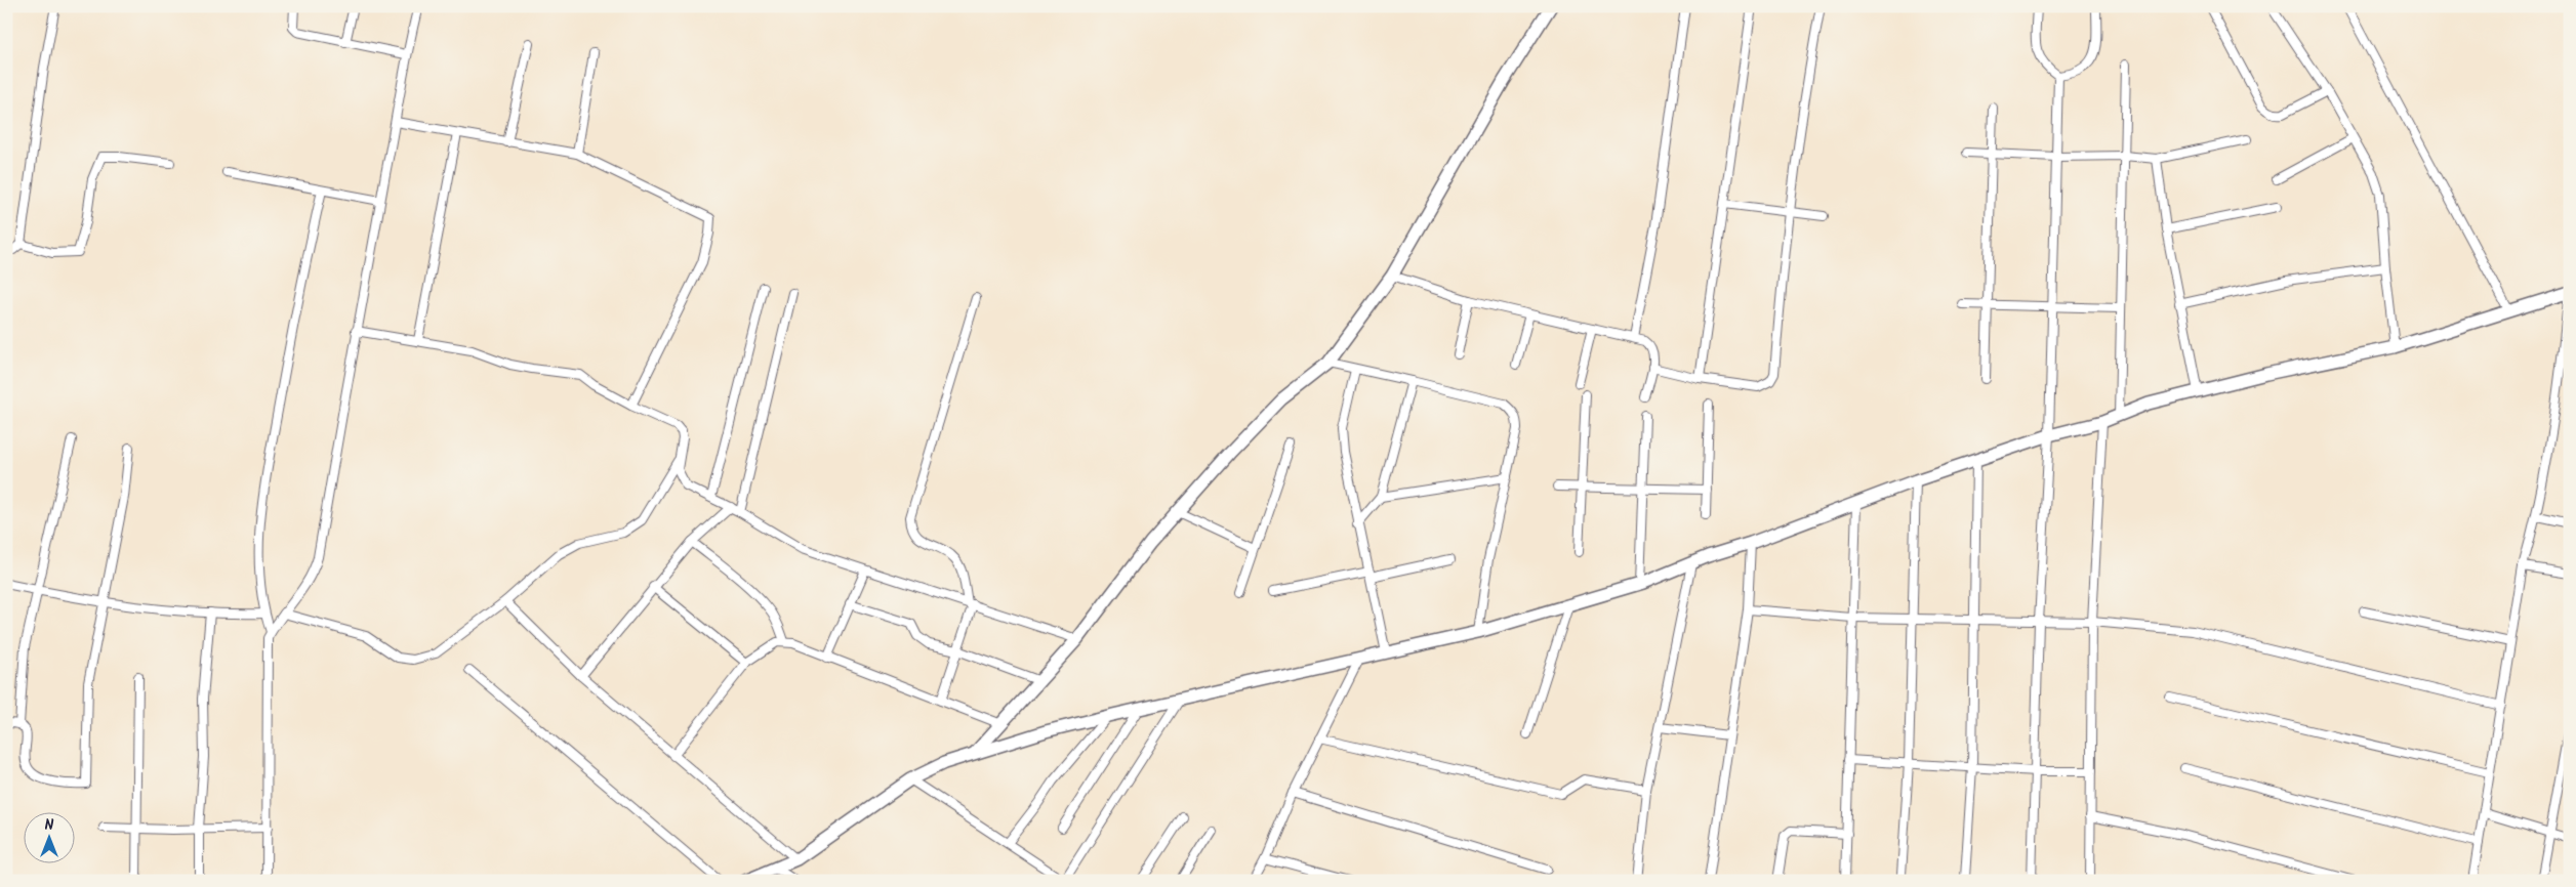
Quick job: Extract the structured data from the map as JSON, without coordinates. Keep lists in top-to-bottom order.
{
  "north": "top"
}
